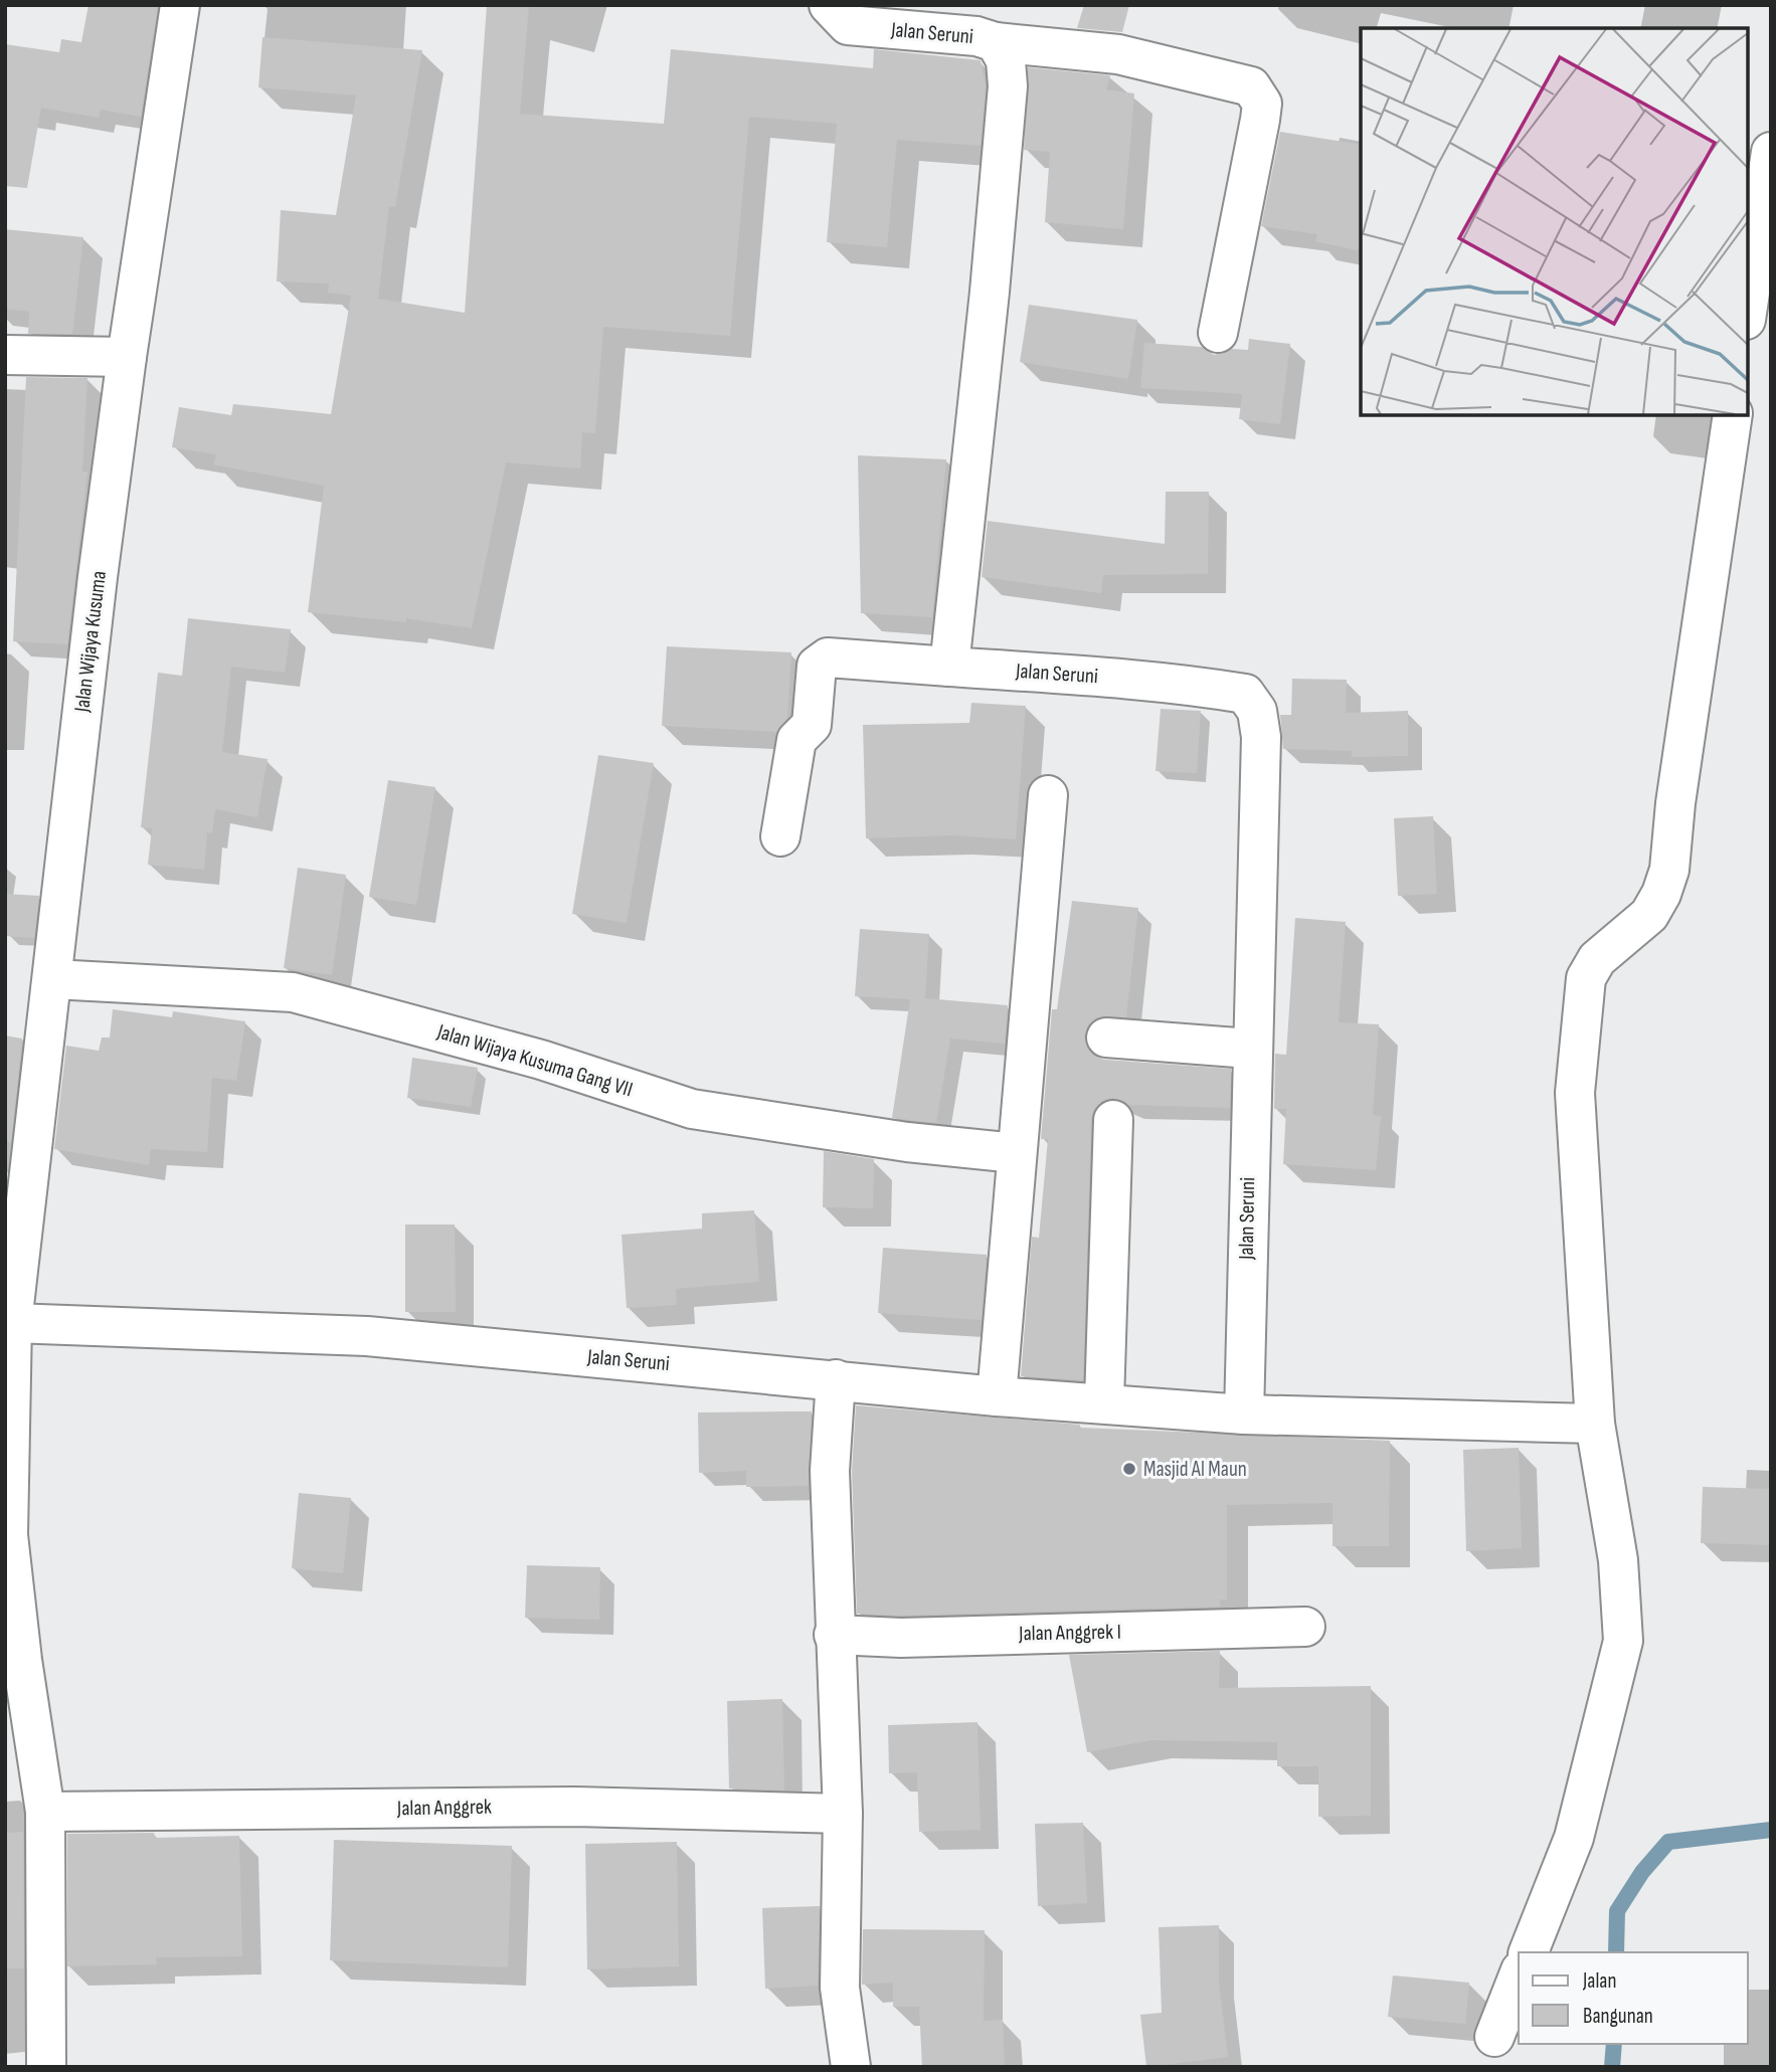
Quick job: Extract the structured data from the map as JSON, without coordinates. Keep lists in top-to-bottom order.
{
  "streets": {
    "street": [
      "Jalan Seruni",
      "Jalan Wijaya Kusuma",
      "Jalan Wijaya Kusuma Gang VII",
      "Jalan Anggrek I",
      "Jalan Anggrek"
    ]
  },
  "crossings": [
    ["Jalan Seruni", "Jalan Wijaya Kusuma"],
    ["Jalan Wijaya Kusuma", "Jalan Wijaya Kusuma Gang VII"],
    ["Jalan Wijaya Kusuma", "Jalan Anggrek"]
  ],
  "places": ["Masjid Al Maun"],
  "legend": ["Jalan", "Bangunan"]
}
